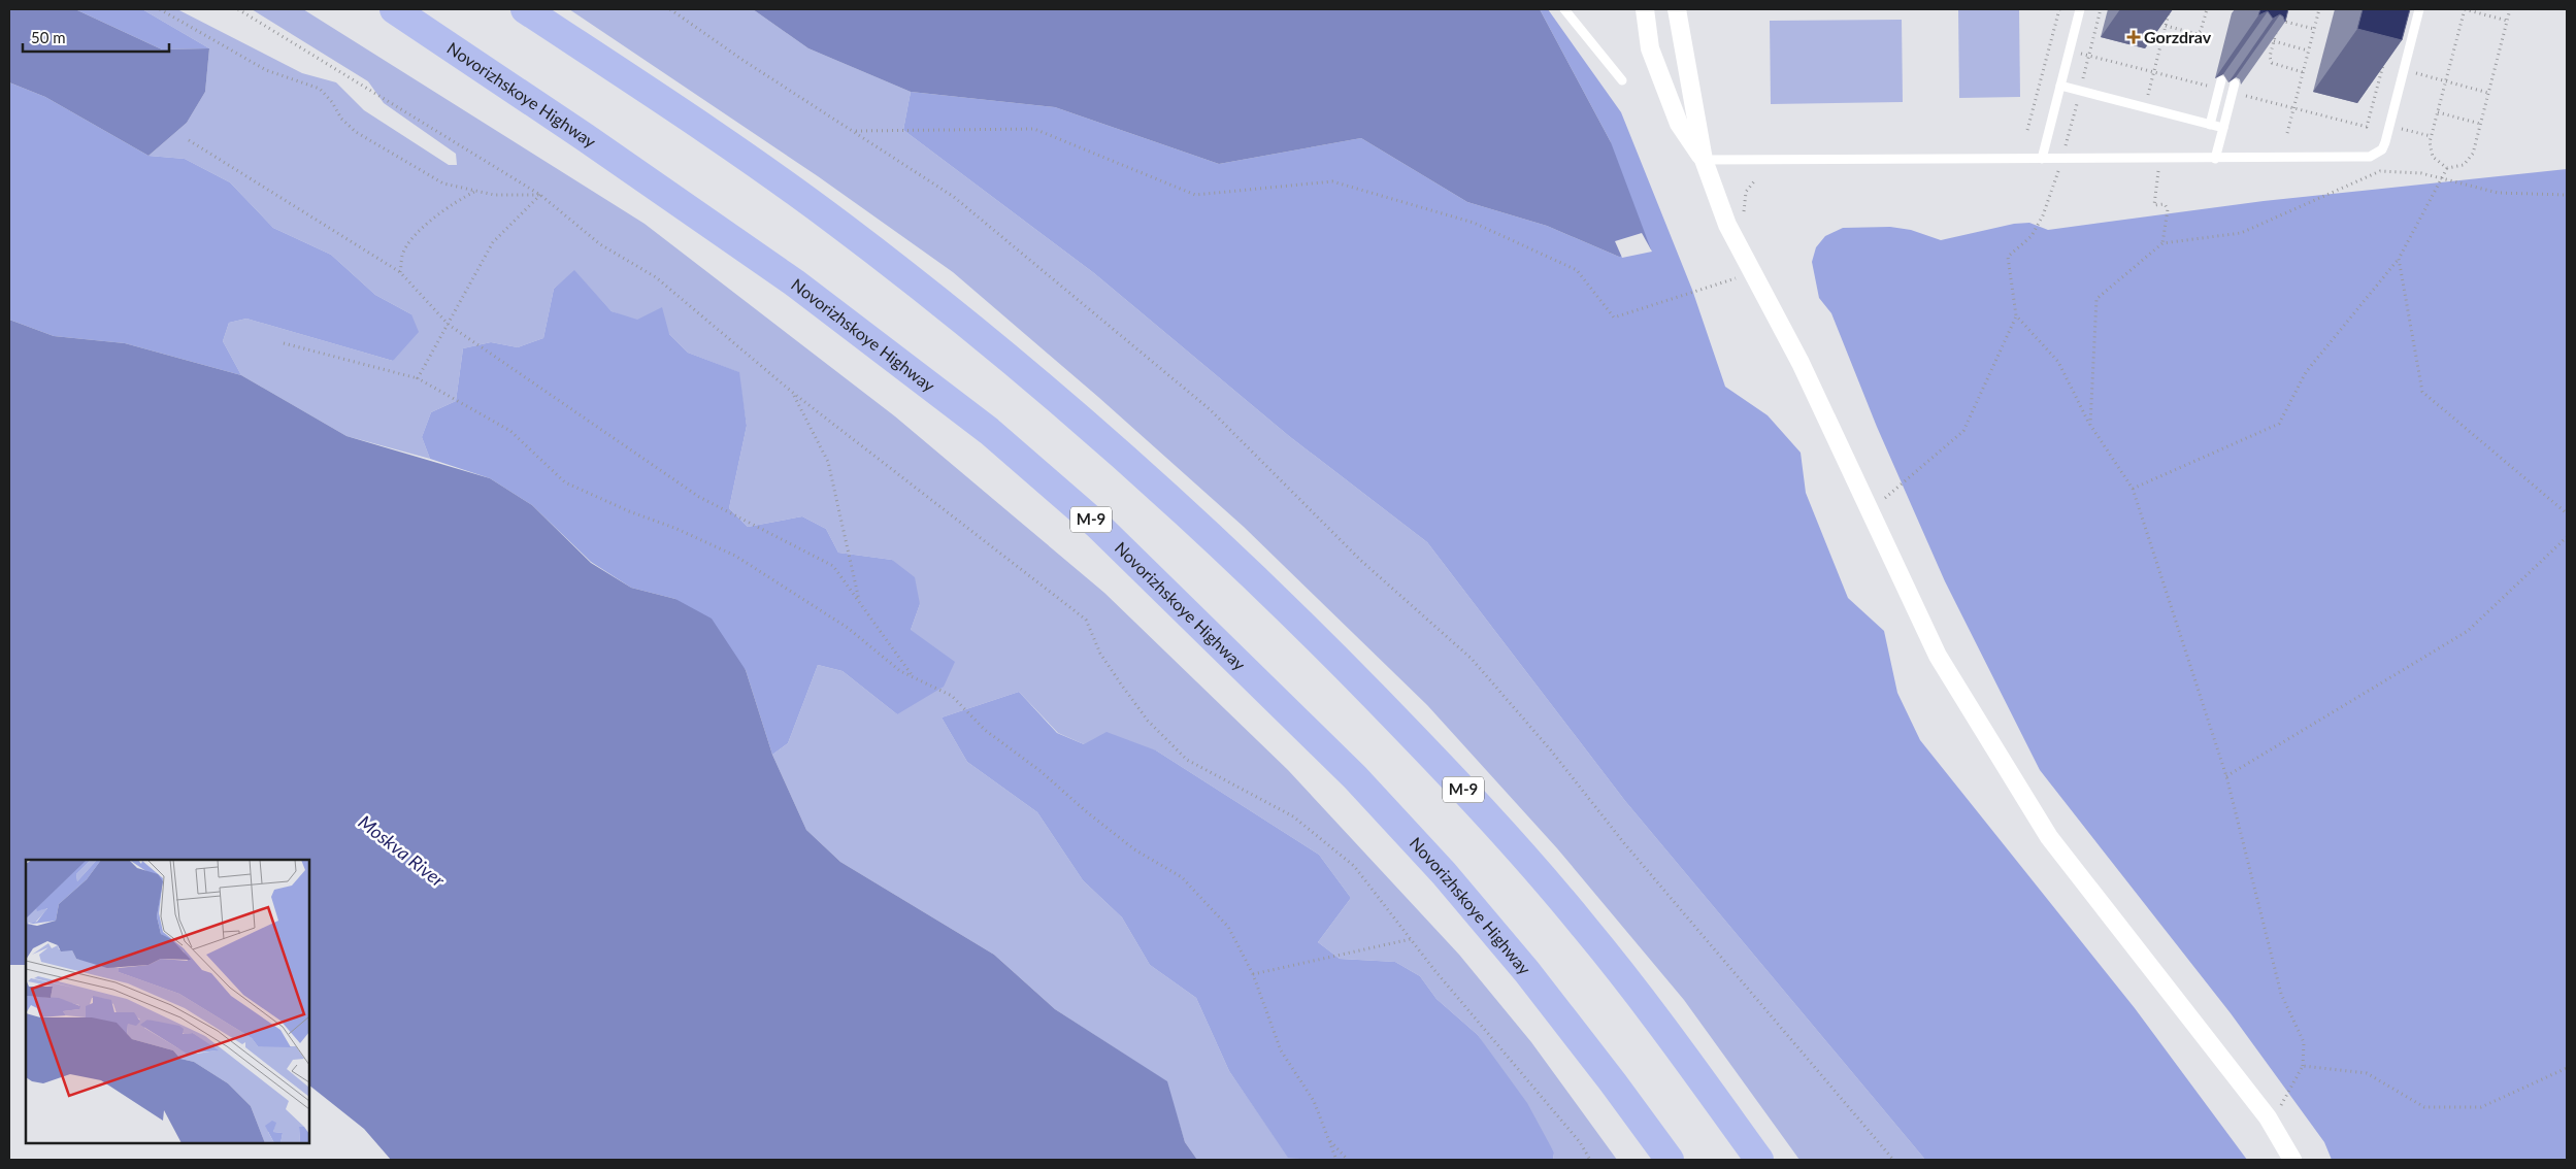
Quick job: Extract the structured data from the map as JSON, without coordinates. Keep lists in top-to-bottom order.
{
  "streets": {
    "highway": ["Novorizhskoye Highway", "М-9"]
  },
  "water": ["Moskva River"],
  "places": {
    "health": ["Gorzdrav"]
  },
  "scale_bar": "50 m"
}
